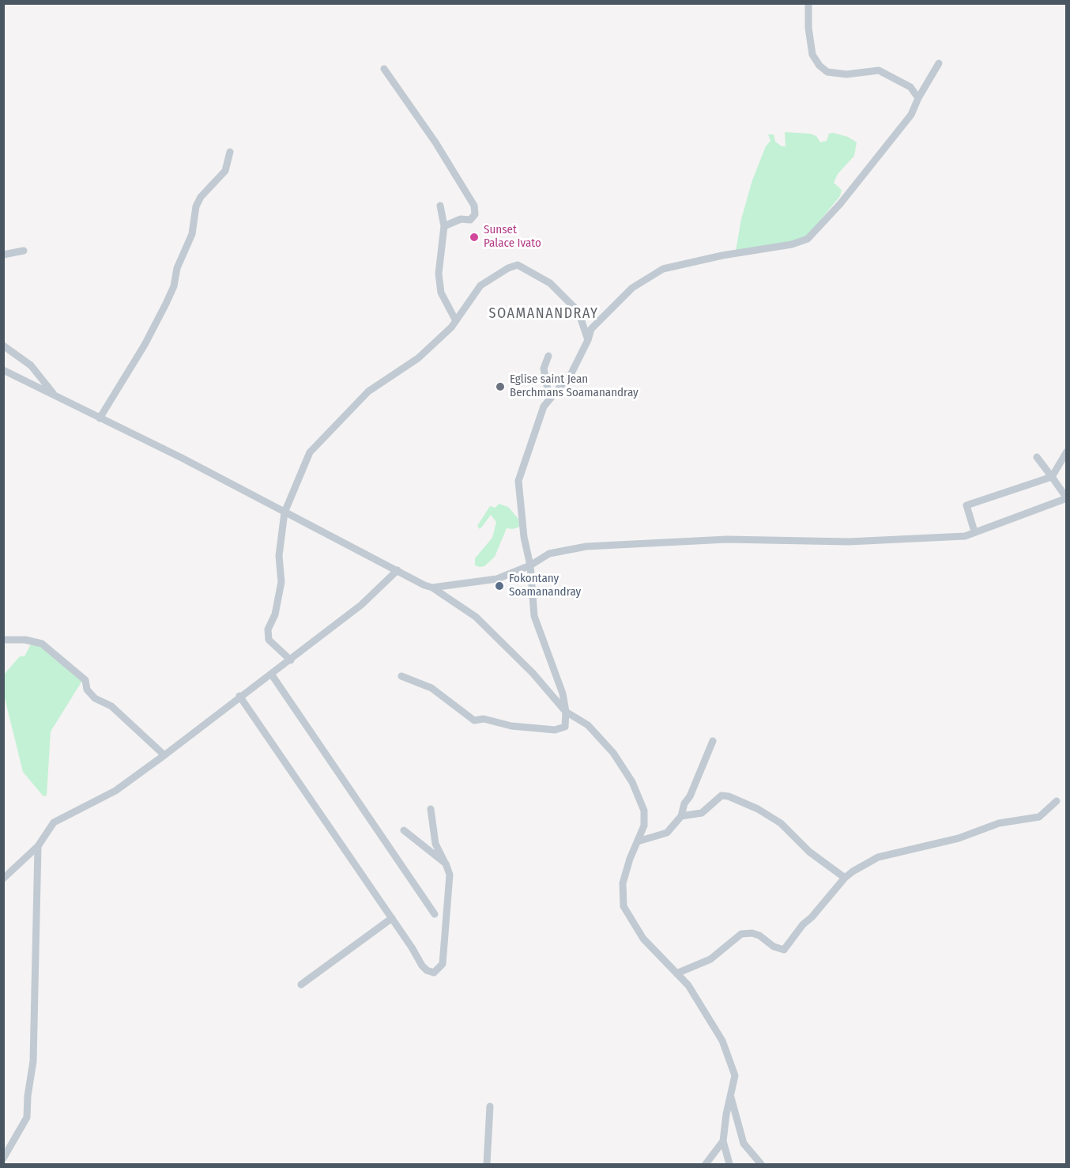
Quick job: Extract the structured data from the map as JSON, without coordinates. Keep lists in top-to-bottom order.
{
  "districts": ["SOAMANANDRAY"],
  "places": ["Sunset Palace Ivato", "Eglise saint Jean Berchmans Soamanandray", "Fokontany Soamanandray"]
}
